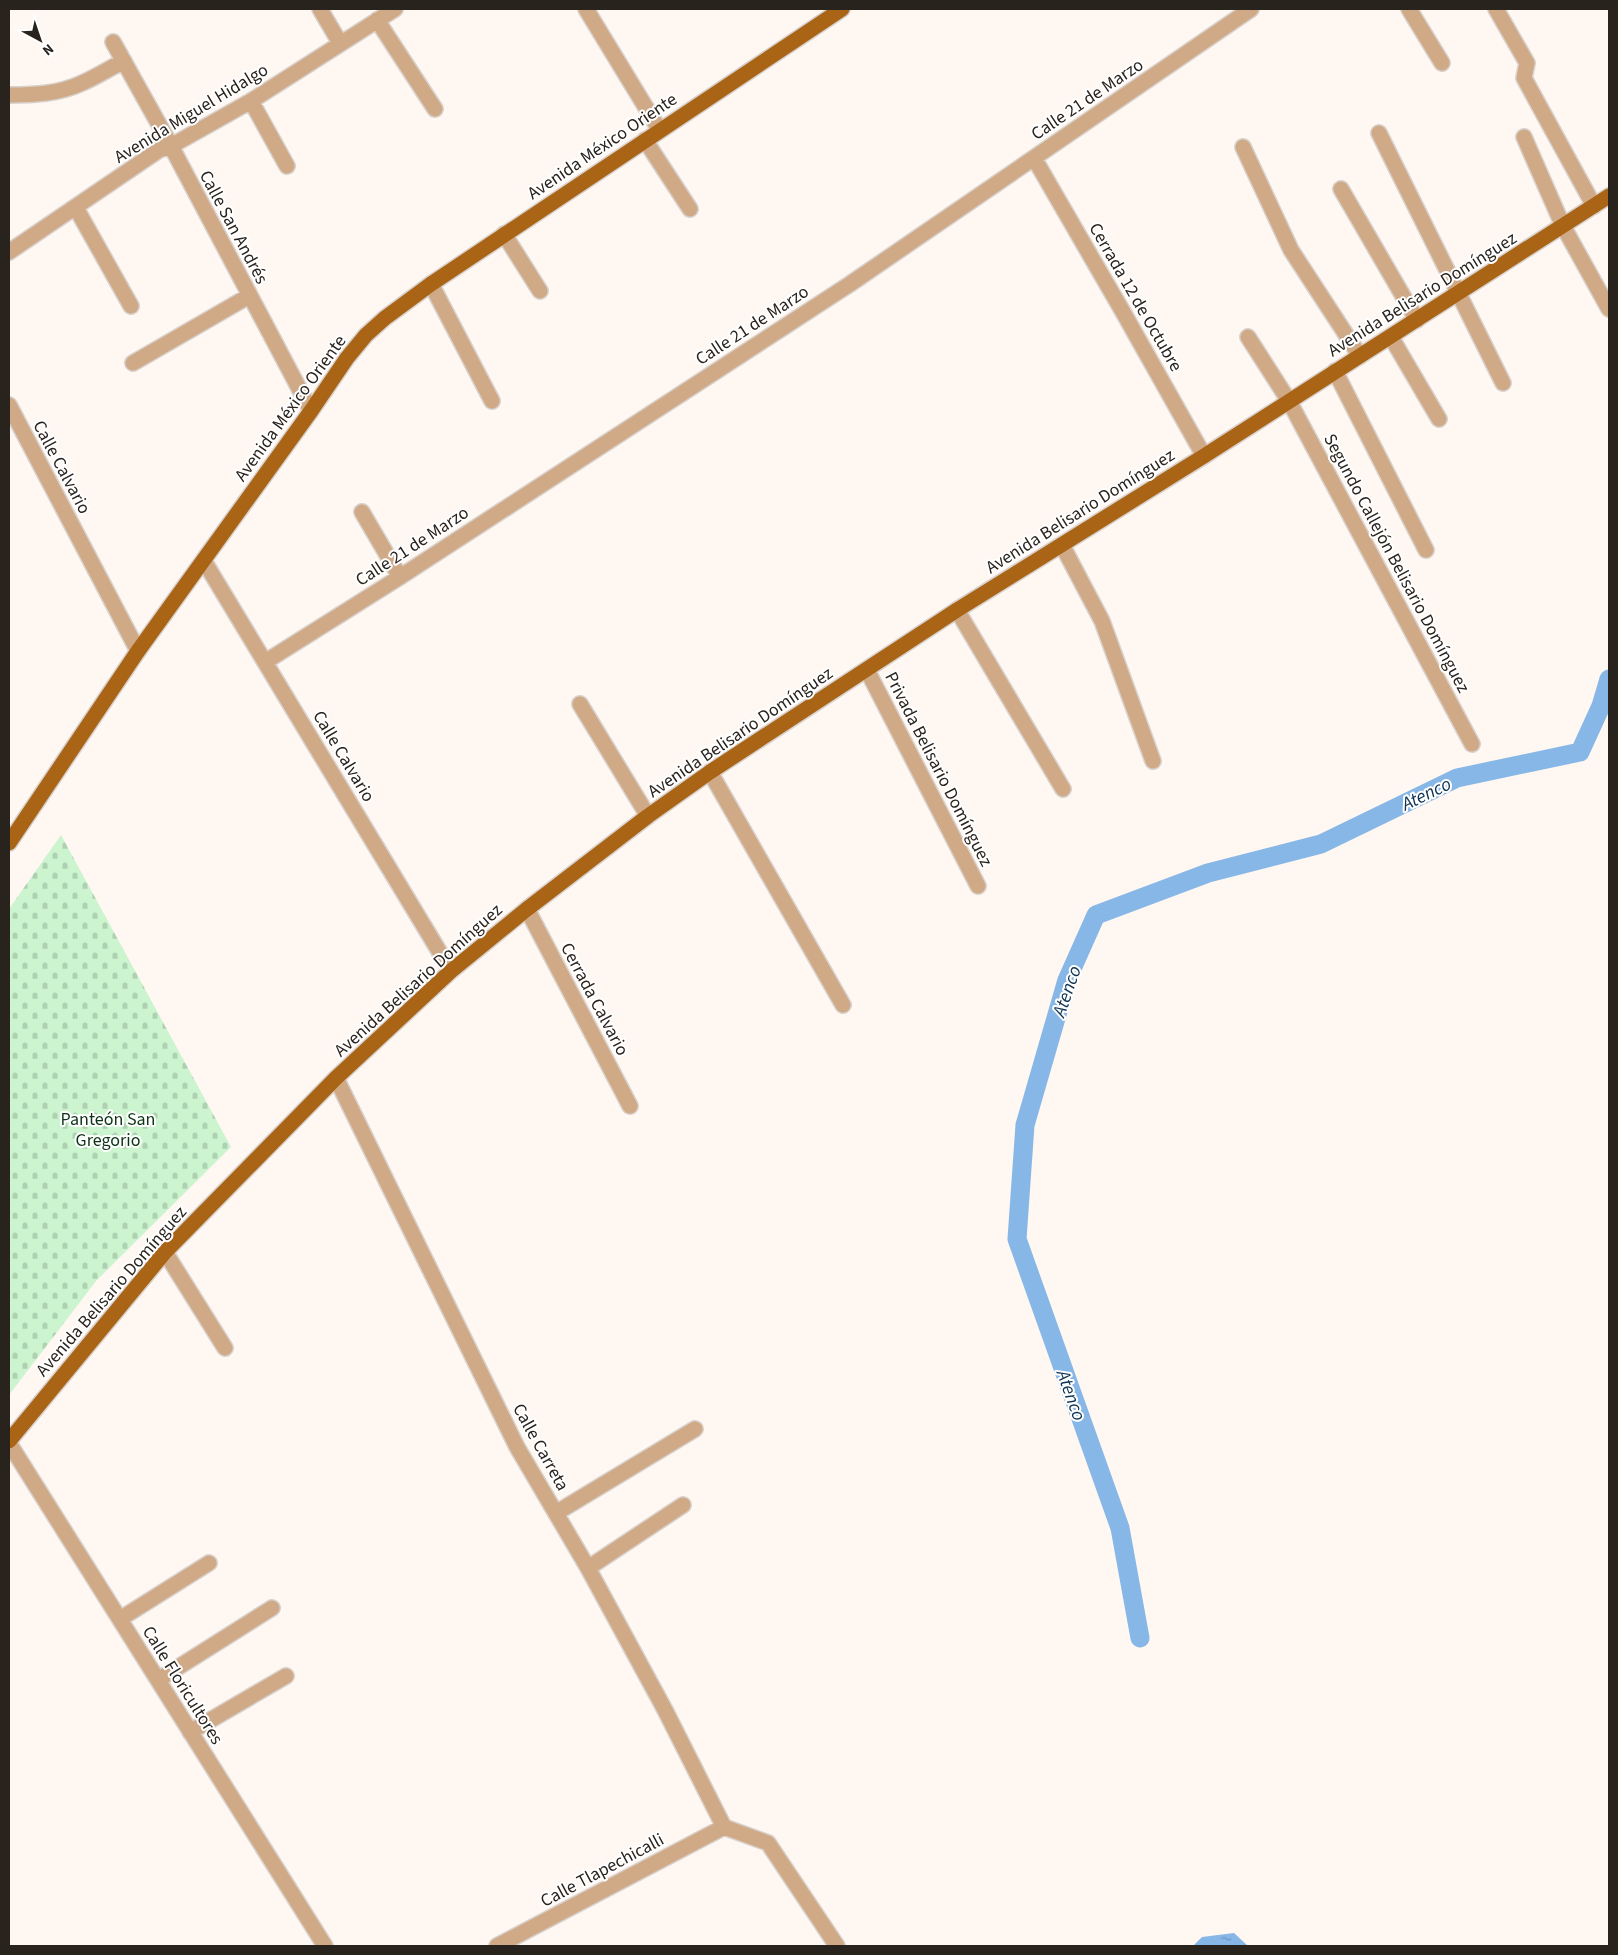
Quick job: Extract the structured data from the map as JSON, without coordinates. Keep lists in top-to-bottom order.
{
  "streets": {
    "main road": ["Avenida México Oriente", "Avenida Belisario Domínguez"],
    "street": [
      "Calle 21 de Marzo",
      "Avenida Miguel Hidalgo",
      "Calle San Andrés",
      "Cerrada 12 de Octubre",
      "Calle Calvario",
      "Segundo Callejón Belisario Domínguez",
      "Privada Belisario Domínguez",
      "Cerrada Calvario",
      "Calle Carreta",
      "Calle Floricultores",
      "Calle Tlapechicalli"
    ]
  },
  "crossings": [
    ["Calle 21 de Marzo", "Cerrada 12 de Octubre"],
    ["Calle 21 de Marzo", "Calle Calvario"],
    ["Avenida Miguel Hidalgo", "Calle San Andrés"],
    ["Avenida México Oriente", "Calle San Andrés"],
    ["Avenida México Oriente", "Calle Calvario"],
    ["Avenida Belisario Domínguez", "Cerrada 12 de Octubre"],
    ["Avenida Belisario Domínguez", "Calle Calvario"],
    ["Avenida Belisario Domínguez", "Segundo Callejón Belisario Domínguez"],
    ["Avenida Belisario Domínguez", "Privada Belisario Domínguez"],
    ["Avenida Belisario Domínguez", "Cerrada Calvario"],
    ["Avenida Belisario Domínguez", "Calle Carreta"],
    ["Avenida Belisario Domínguez", "Calle Floricultores"],
    ["Calle Carreta", "Calle Tlapechicalli"]
  ],
  "water": ["Atenco"],
  "parks": ["Panteón San Gregorio"],
  "north": "bottom right"
}
